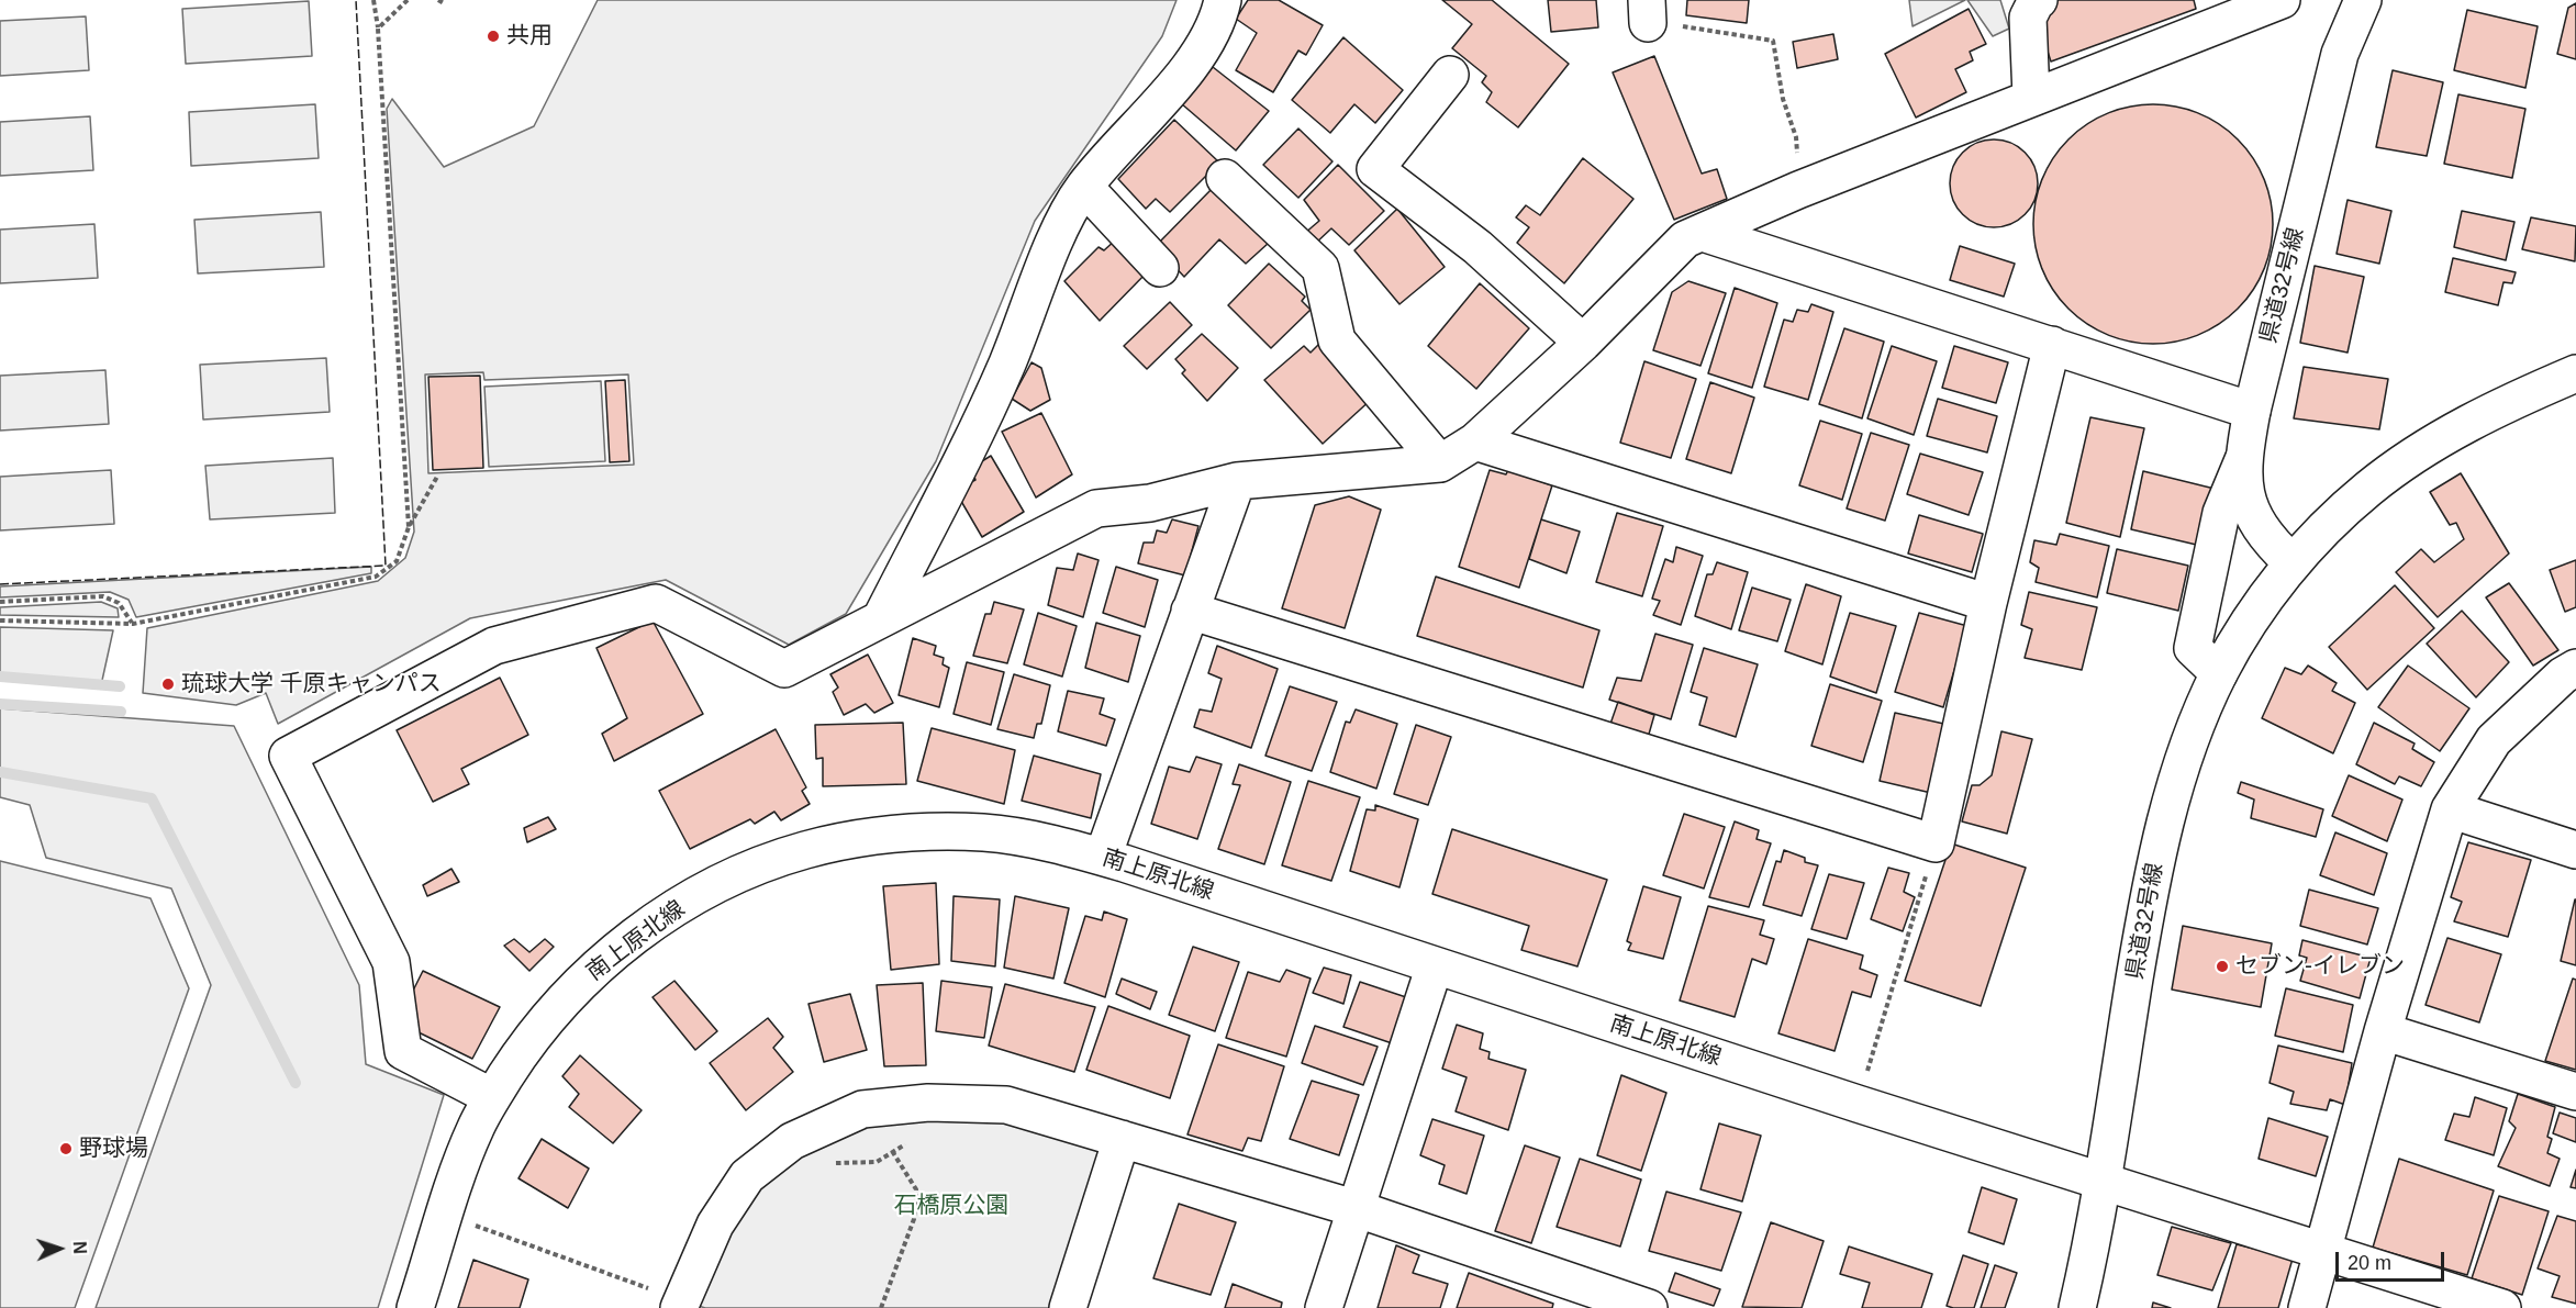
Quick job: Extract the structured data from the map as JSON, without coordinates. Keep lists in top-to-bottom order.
{
  "streets": {
    "street": ["県道32号線", "南上原北線"]
  },
  "crossings": [
    ["県道32号線", "南上原北線"]
  ],
  "parks": ["石橋原公園"],
  "places": [
    "共用",
    "琉球大学 千原キャンパス",
    "セブン-イレブン",
    "野球場"
  ],
  "scale_bar": "20 m",
  "north": "right"
}
